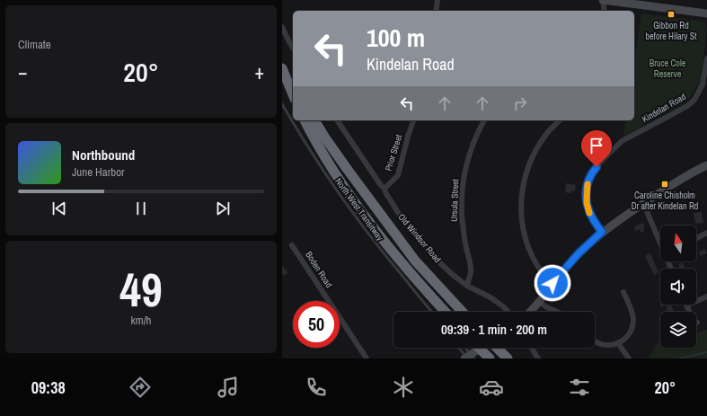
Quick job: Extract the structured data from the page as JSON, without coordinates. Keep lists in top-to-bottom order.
{
  "streets": {
    "highway": ["Old Windsor Road"],
    "street": [
      "Kindelan Road",
      "Prior Street",
      "Ursula Street",
      "Boden Road"
    ],
    "lane": ["North West Transitway"]
  },
  "crossings": [
    ["Prior Street", "Old Windsor Road"],
    ["Ursula Street", "Old Windsor Road"]
  ],
  "parks": ["Bruce Cole Reserve"],
  "places": {
    "transit": ["Gibbon Rd before Hilary St", "Caroline Chisholm Dr after Kindelan Rd"]
  },
  "north": "top",
  "page": {
    "tile": [
      "Climate",
      ["49", "km/h"]
    ],
    "turn": ["100 m", "Kindelan Road"],
    "heat": ["−", "20°", "+"],
    "song": ["Northbound", "June Harbor"],
    "limit": "50",
    "trip": "09:39 · 1 min · 200 m",
    "tabs": ["09:38", "20°"]
  }
}
